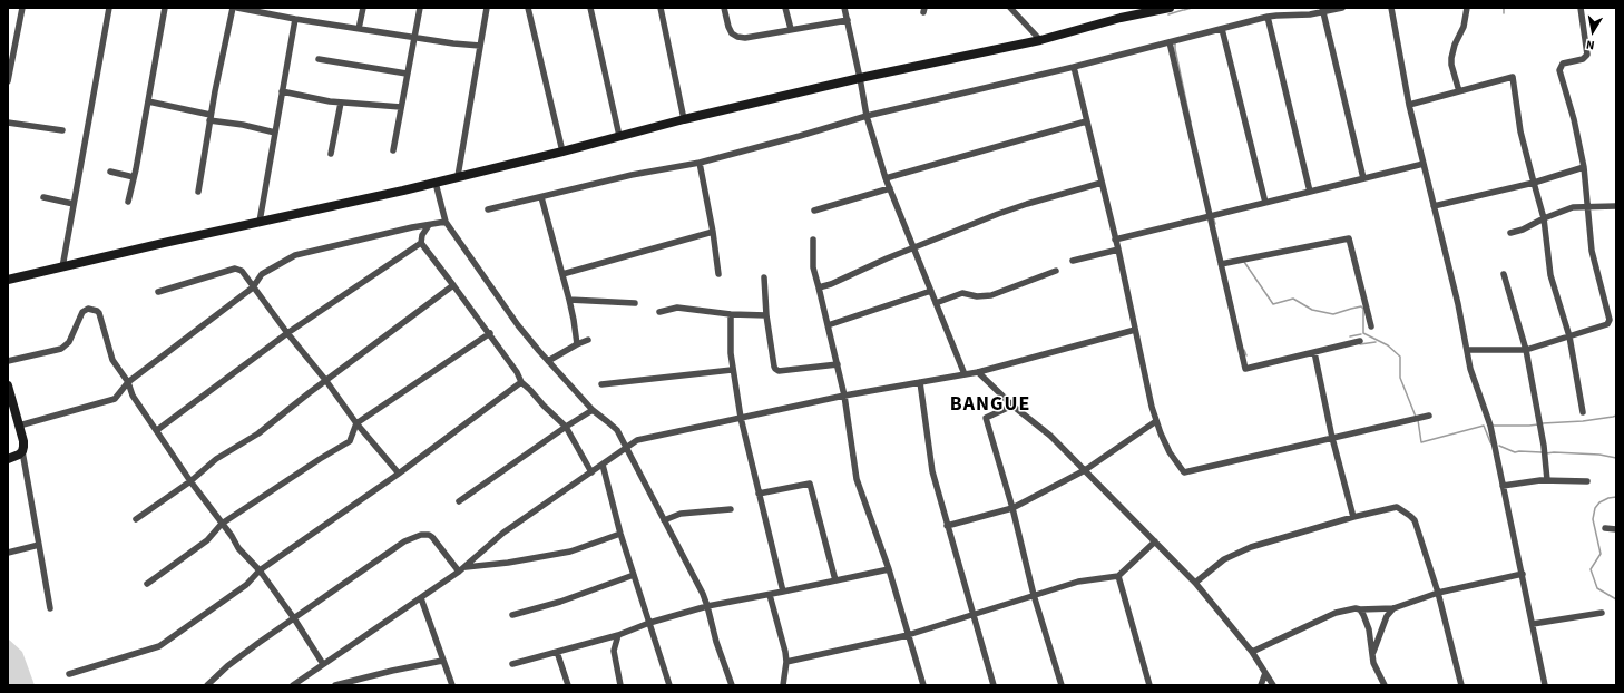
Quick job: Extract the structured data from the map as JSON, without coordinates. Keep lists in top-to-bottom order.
{
  "districts": ["BANGUE"],
  "north": "bottom"
}
